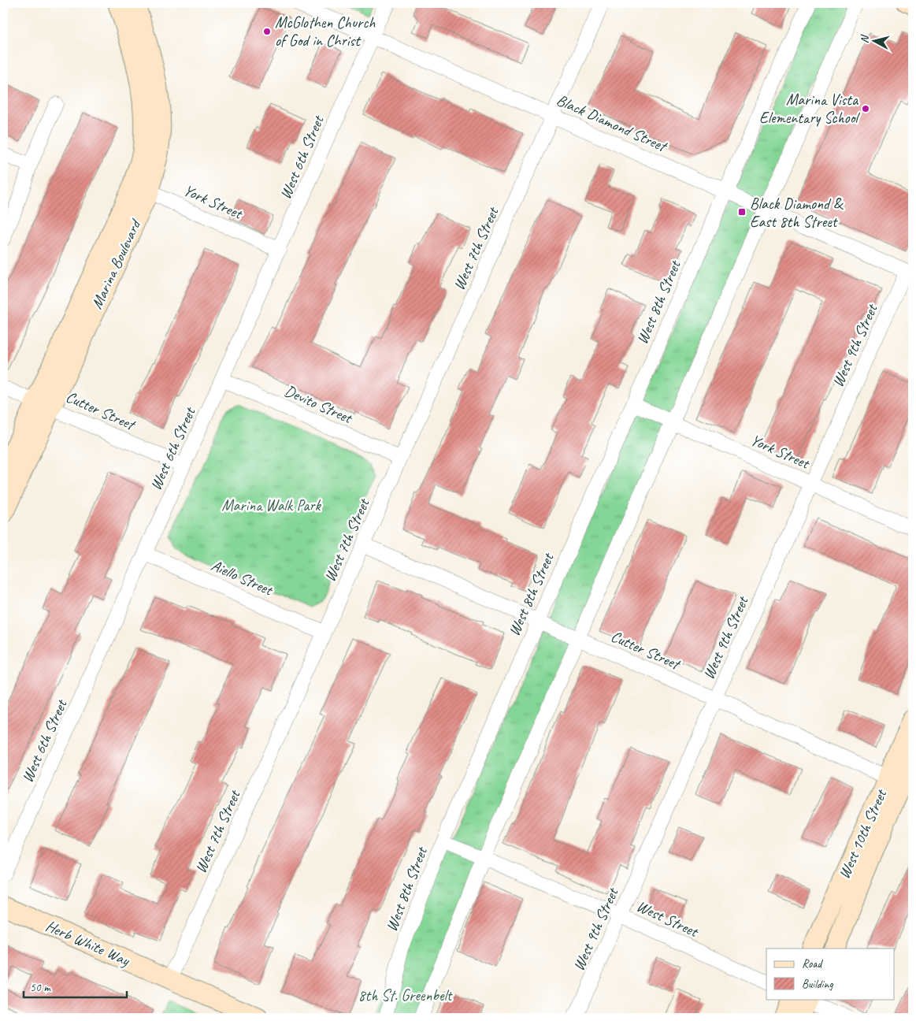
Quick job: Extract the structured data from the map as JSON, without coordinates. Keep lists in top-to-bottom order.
{
  "streets": {
    "street": [
      "Black Diamond Street",
      "West 6th Street",
      "York Street",
      "West 7th Street",
      "Marina Boulevard",
      "West 8th Street",
      "West 9th Street",
      "Devito Street",
      "Cutter Street",
      "Aiello Street",
      "West 10th Street",
      "West Street",
      "Herb White Way"
    ]
  },
  "crossings": [
    ["Black Diamond Street", "West 6th Street"],
    ["Black Diamond Street", "West 7th Street"],
    ["Black Diamond Street", "West 8th Street"],
    ["Black Diamond Street", "West 9th Street"],
    ["West 6th Street", "York Street"],
    ["West 6th Street", "Devito Street"],
    ["West 6th Street", "Cutter Street"],
    ["West 6th Street", "Aiello Street"],
    ["York Street", "Marina Boulevard"],
    ["York Street", "West 8th Street"],
    ["York Street", "West 9th Street"],
    ["West 7th Street", "Devito Street"],
    ["West 7th Street", "Cutter Street"],
    ["West 7th Street", "Aiello Street"],
    ["West 7th Street", "Herb White Way"],
    ["Marina Boulevard", "Cutter Street"],
    ["West 8th Street", "Cutter Street"],
    ["West 8th Street", "West Street"],
    ["West 9th Street", "Cutter Street"],
    ["West 9th Street", "West Street"],
    ["Cutter Street", "West 10th Street"]
  ],
  "parks": ["Marina Walk Park", "8th St. Greenbelt"],
  "places": {
    "other": ["McGlothen Church of God in Christ", "Marina Vista Elementary School"],
    "transit": ["Black Diamond & East 8th Street"]
  },
  "legend": ["Road", "Building"],
  "scale_bar": "50 m",
  "north": "left"
}
